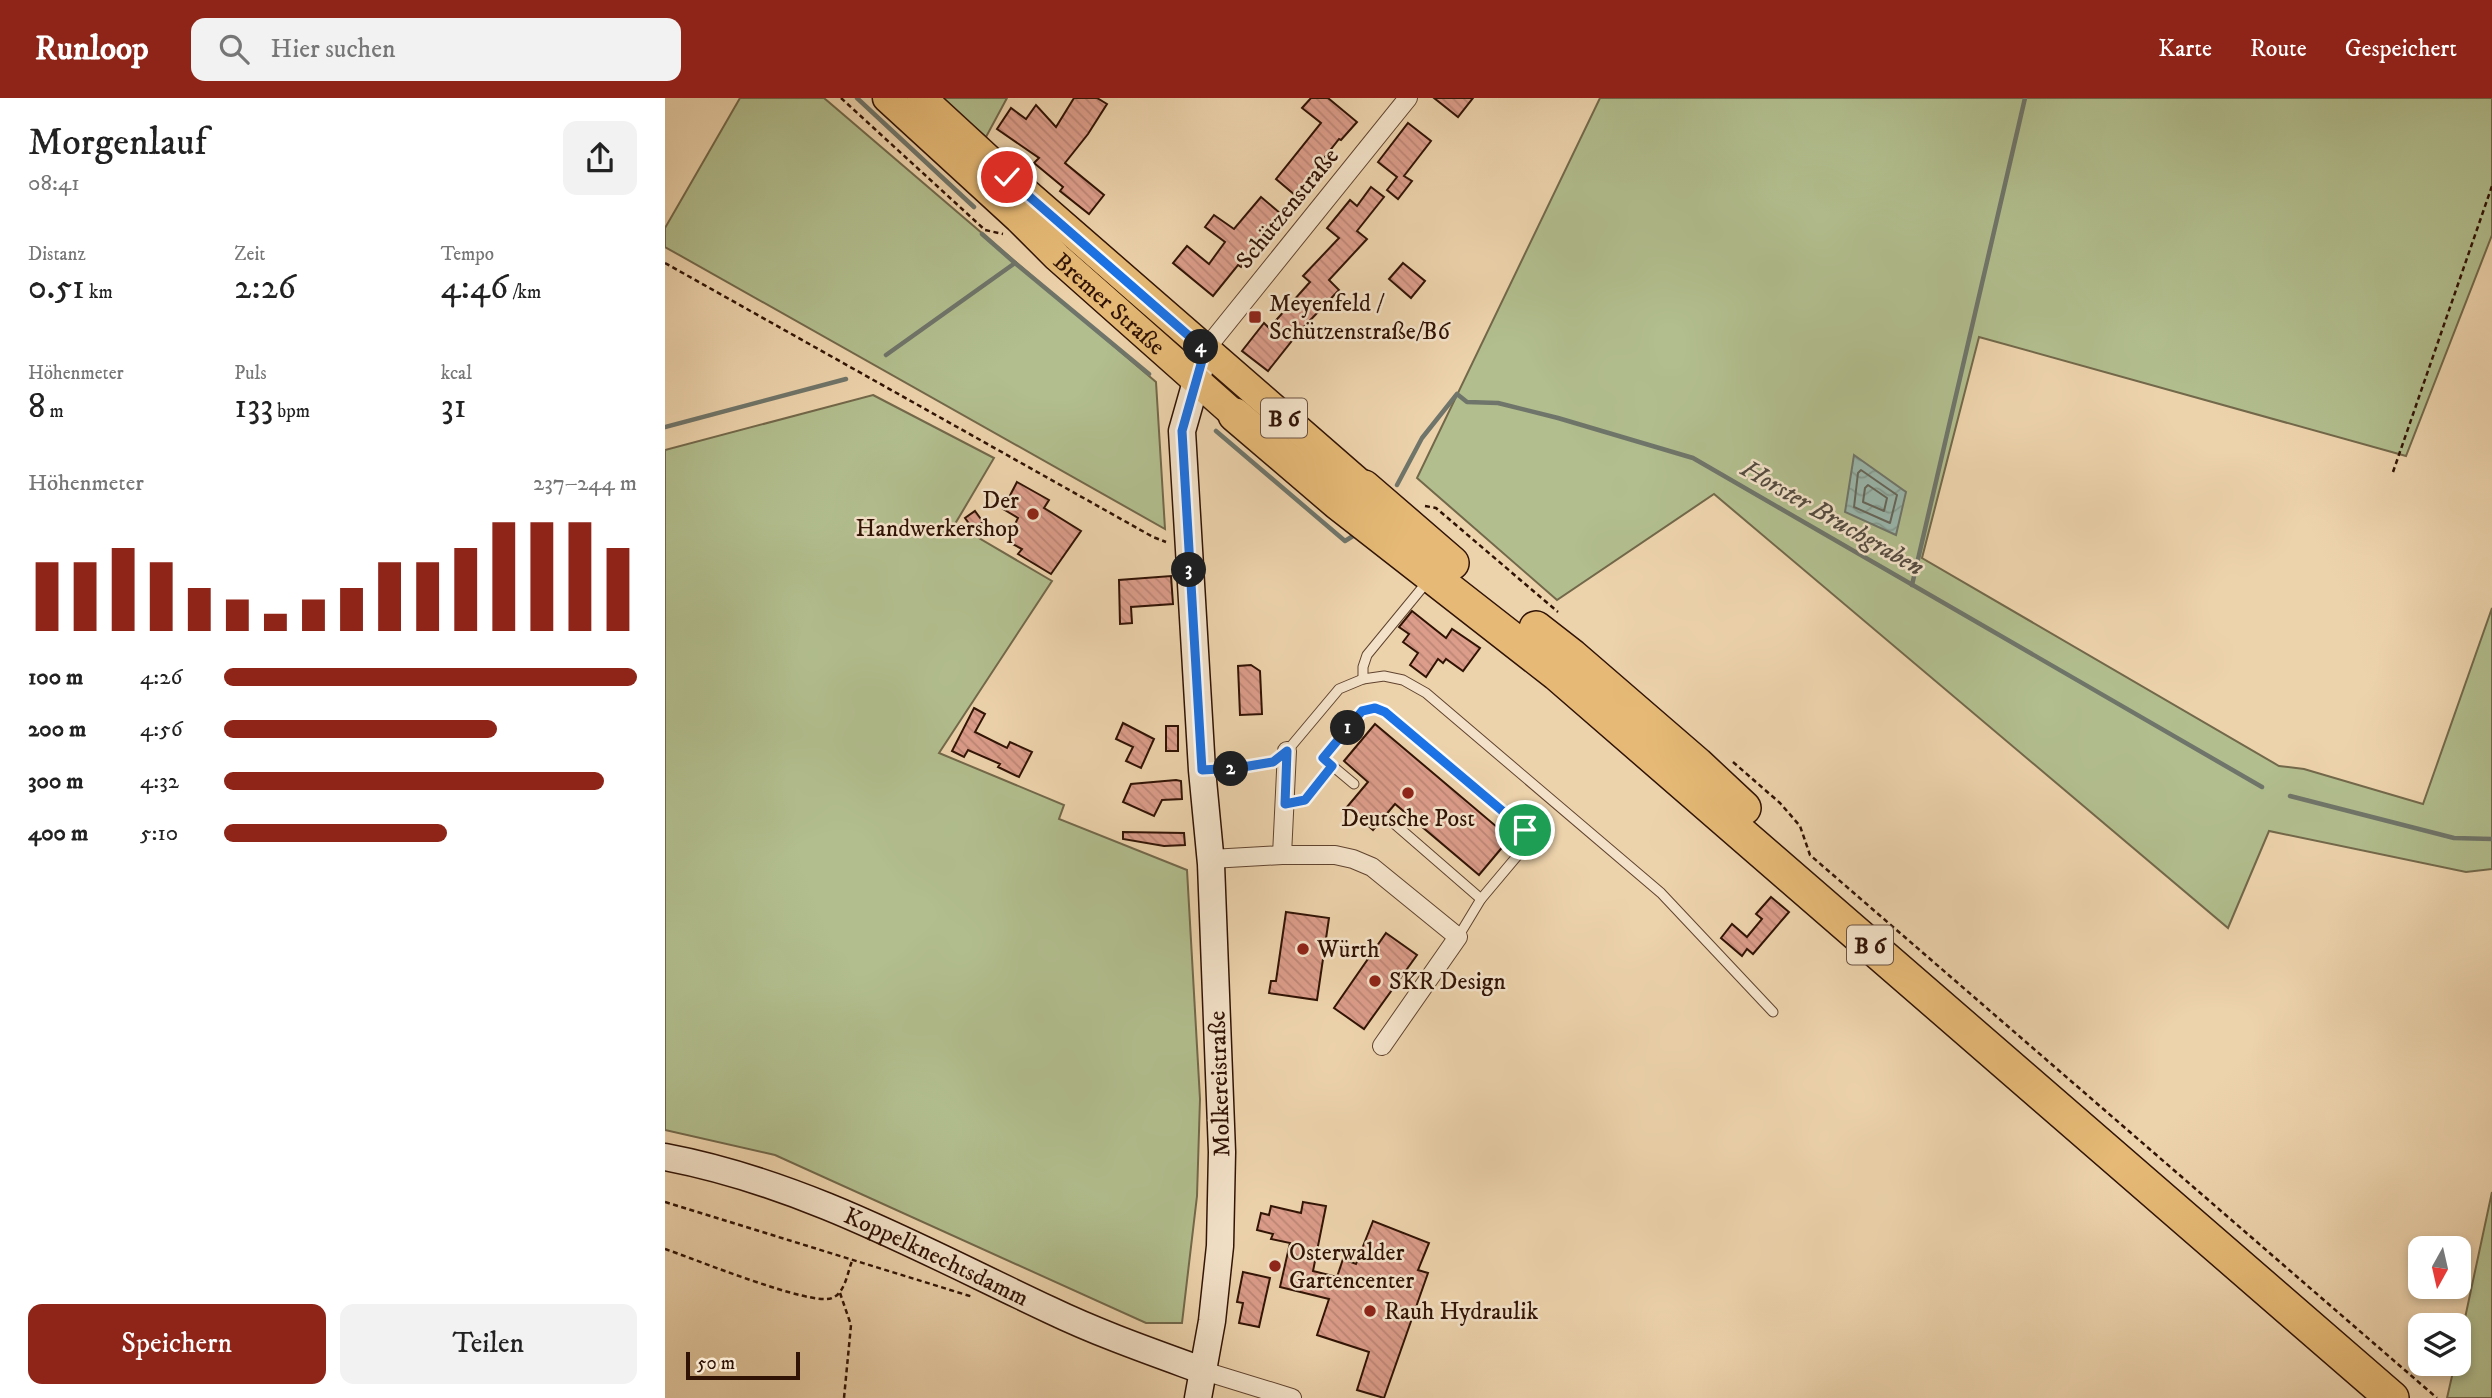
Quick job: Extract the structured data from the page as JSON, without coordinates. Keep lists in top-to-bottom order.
{
  "streets": {
    "highway": ["Bremer Straße", "B 6"],
    "street": ["Schützenstraße", "Molkereistraße", "Koppelknechtsdamm"]
  },
  "crossings": [
    ["Schützenstraße", "Bremer Straße"],
    ["Schützenstraße", "Molkereistraße"],
    ["Bremer Straße", "B 6"],
    ["Bremer Straße", "Molkereistraße"],
    ["Molkereistraße", "Koppelknechtsdamm"]
  ],
  "water": ["Horster Bruchgraben"],
  "places": {
    "transit": ["Meyenfeld / Schützenstraße/B6"],
    "other": [
      "Der Handwerkershop",
      "Deutsche Post",
      "Würth",
      "SKR Design",
      "Osterwalder Gartencenter",
      "Rauh Hydraulik"
    ]
  },
  "scale_bar": "50 m",
  "north": "bottom",
  "page": {
    "header": "Runloop",
    "search": "Hier suchen",
    "nav": ["Karte", "Route", "Gespeichert"],
    "heading": ["Morgenlauf", "08:41"],
    "stats": [
      ["Distanz", "0.51 km"],
      ["Zeit", "2:26"],
      ["Tempo", "4:46 /km"],
      ["Höhenmeter", "8 m"],
      ["Puls", "133 bpm"],
      ["kcal", "31"]
    ],
    "pins": [
      "4",
      "3",
      "1",
      "2"
    ],
    "chart": ["Höhenmeter", "237–244 m"],
    "list": [
      {
        "name": "100 m",
        "note": "4:26"
      },
      {
        "name": "200 m",
        "note": "4:56"
      },
      {
        "name": "300 m",
        "note": "4:32"
      },
      {
        "name": "400 m",
        "note": "5:10"
      }
    ],
    "buttons": ["Speichern", "Teilen"],
    "scale": "50 m"
  }
}
